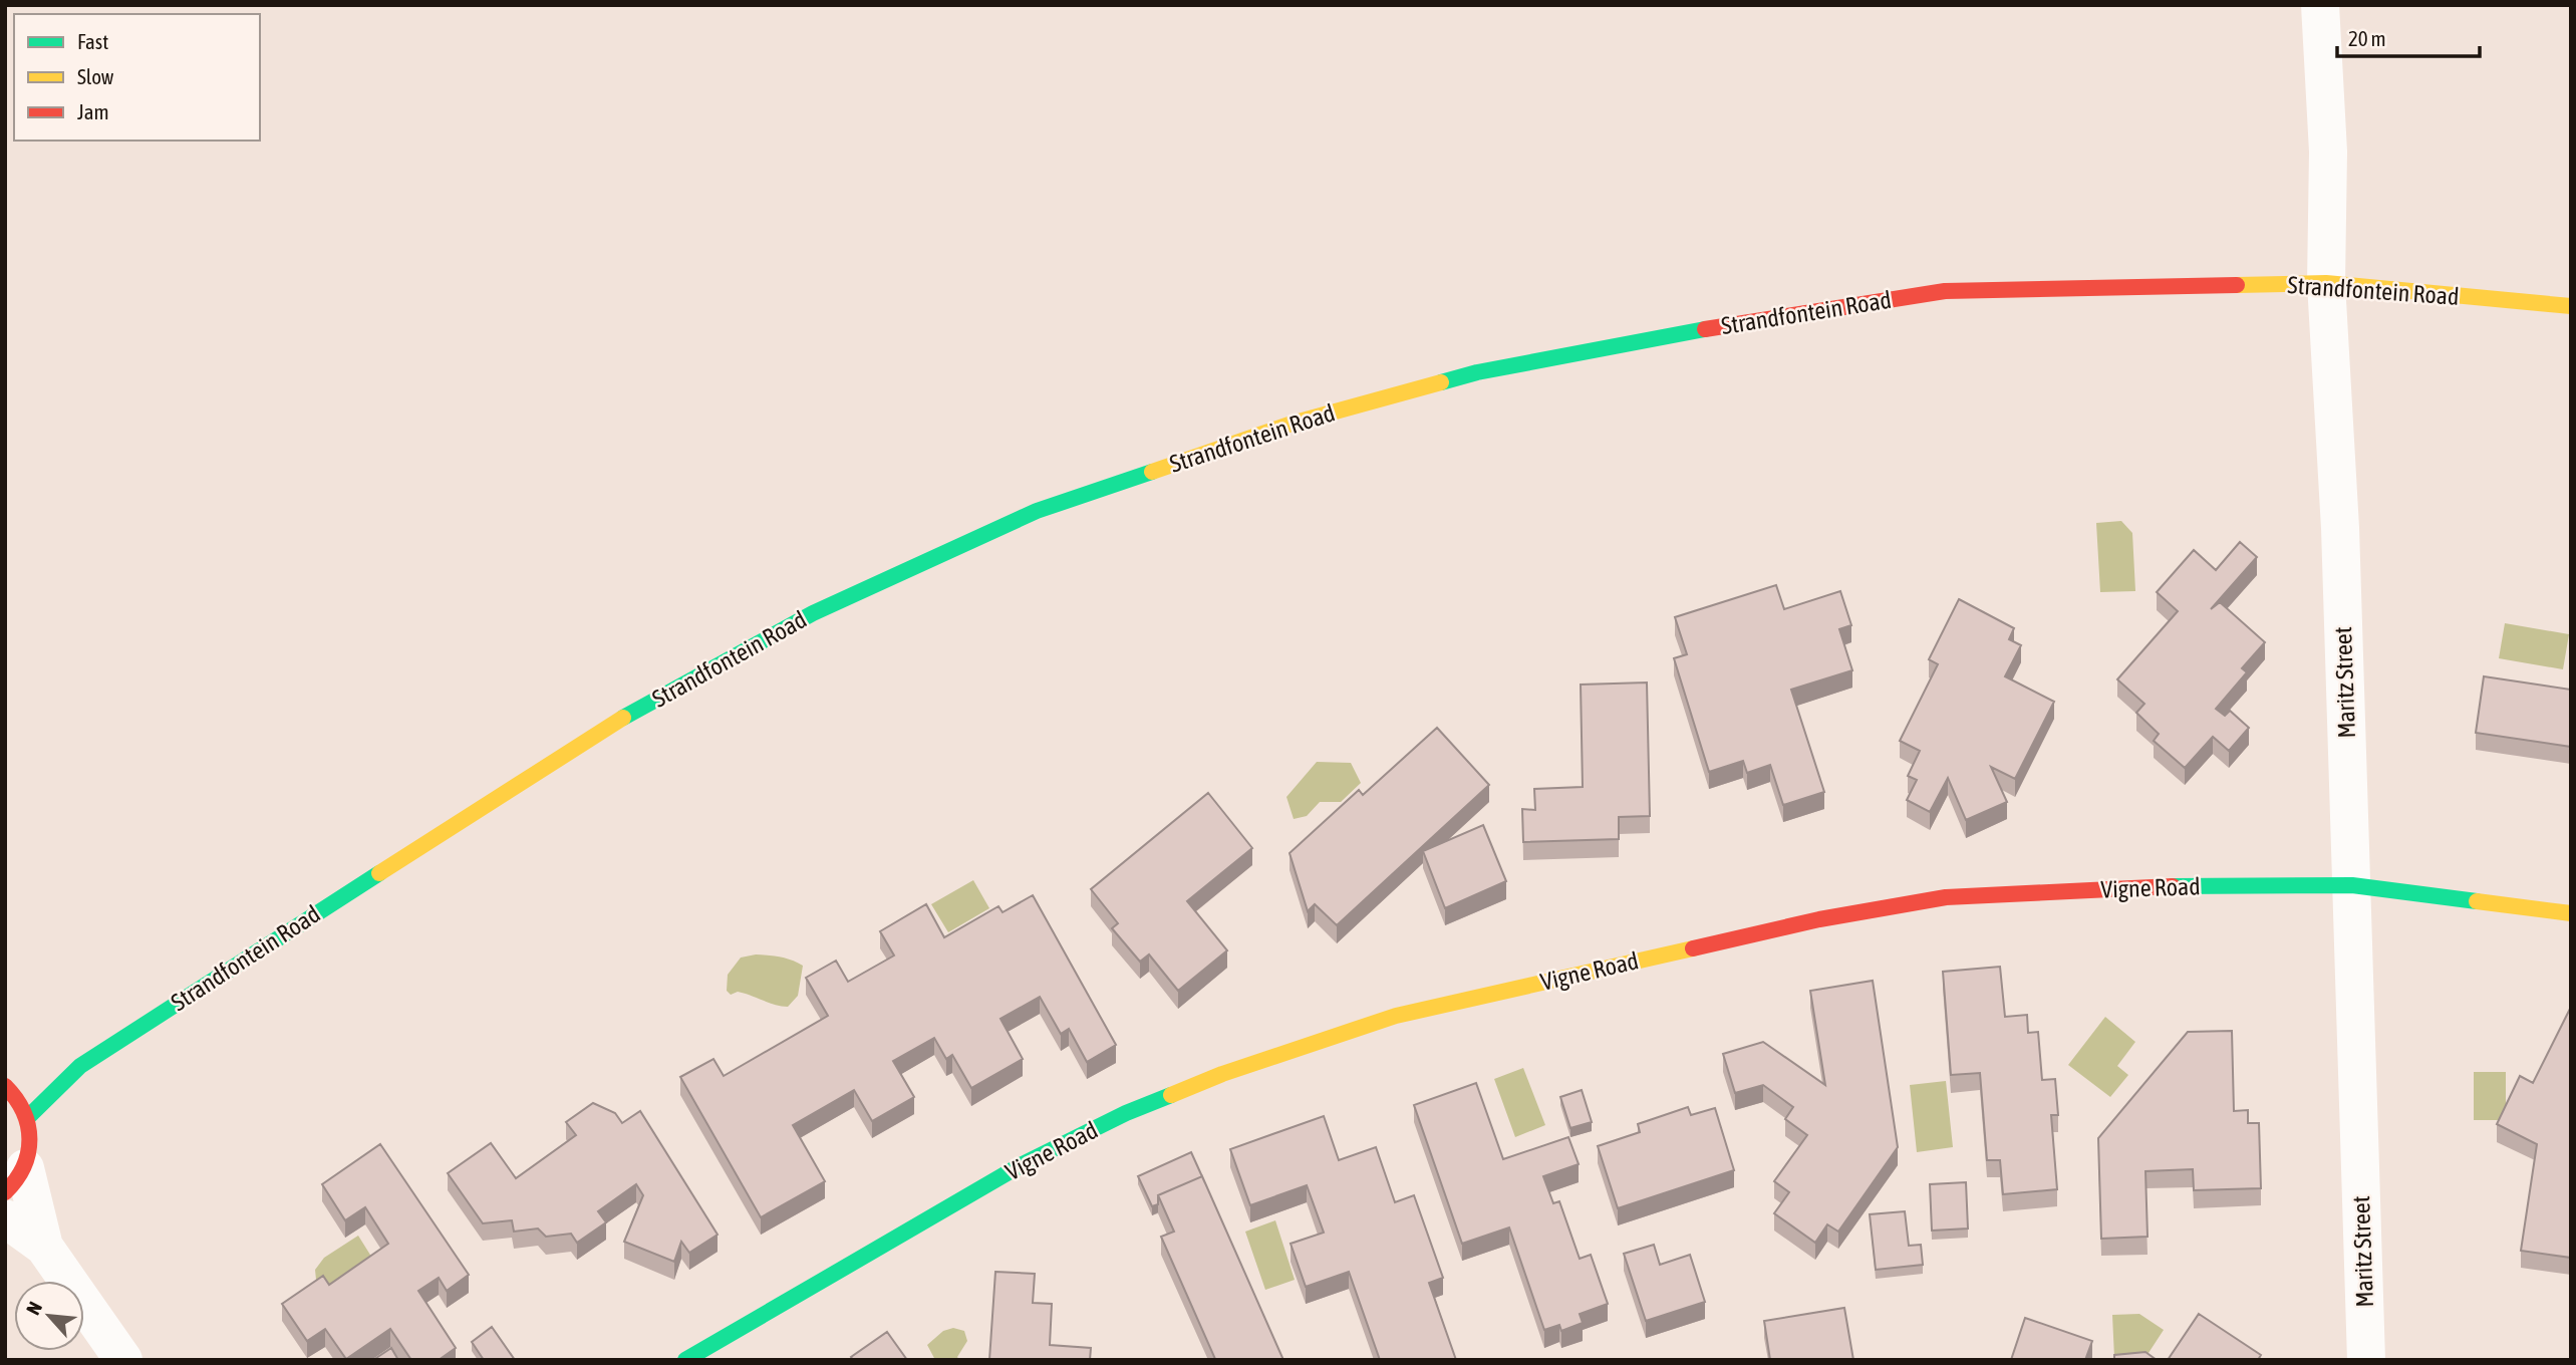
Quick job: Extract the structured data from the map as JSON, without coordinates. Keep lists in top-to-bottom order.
{
  "streets": {
    "main road": ["Strandfontein Road", "Vigne Road"],
    "street": ["Maritz Street"]
  },
  "crossings": [
    ["Strandfontein Road", "Maritz Street"],
    ["Maritz Street", "Vigne Road"]
  ],
  "legend": ["Fast", "Slow", "Jam"],
  "scale_bar": "20 m",
  "north": "top left"
}
